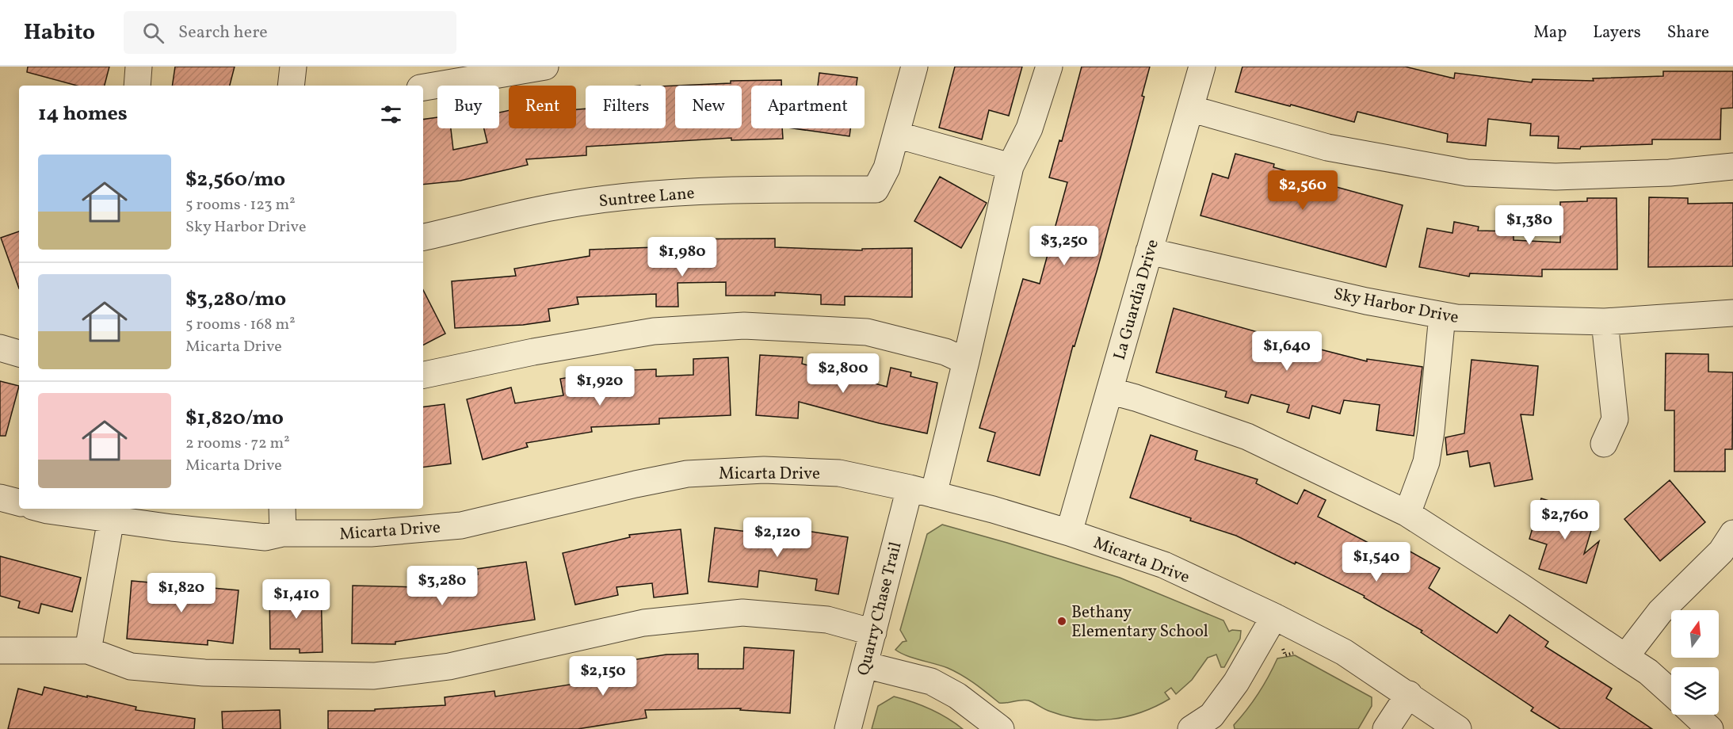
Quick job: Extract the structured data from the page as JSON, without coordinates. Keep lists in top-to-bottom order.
{
  "streets": {
    "street": [
      "Suntree Lane",
      "La Guardia Drive",
      "Sky Harbor Drive",
      "Micarta Drive",
      "Quarry Chase Trail"
    ]
  },
  "crossings": [
    ["La Guardia Drive", "Sky Harbor Drive"],
    ["La Guardia Drive", "Micarta Drive"],
    ["Micarta Drive", "Quarry Chase Trail"]
  ],
  "places": ["Bethany Elementary School"],
  "north": "top",
  "page": {
    "header": "Habito",
    "search": "Search here",
    "nav": ["Map", "Layers", "Share"],
    "chip": [
      "Buy",
      "Rent",
      "Filters",
      "New",
      "Apartment"
    ],
    "heading": "14 homes",
    "list": [
      {
        "name": "$2,560/mo",
        "note": "5 rooms · 123 m² · Sky Harbor Drive"
      },
      {
        "name": "$3,280/mo",
        "note": "5 rooms · 168 m² · Micarta Drive"
      },
      {
        "name": "$1,820/mo",
        "note": "2 rooms · 72 m² · Micarta Drive"
      }
    ],
    "price": [
      "$2,560",
      "$1,380",
      "$3,250",
      "$1,980",
      "$1,640",
      "$2,800",
      "$1,920",
      "$2,760",
      "$2,120",
      "$1,540",
      "$3,280",
      "$1,820",
      "$1,410",
      "$2,150"
    ]
  }
}
